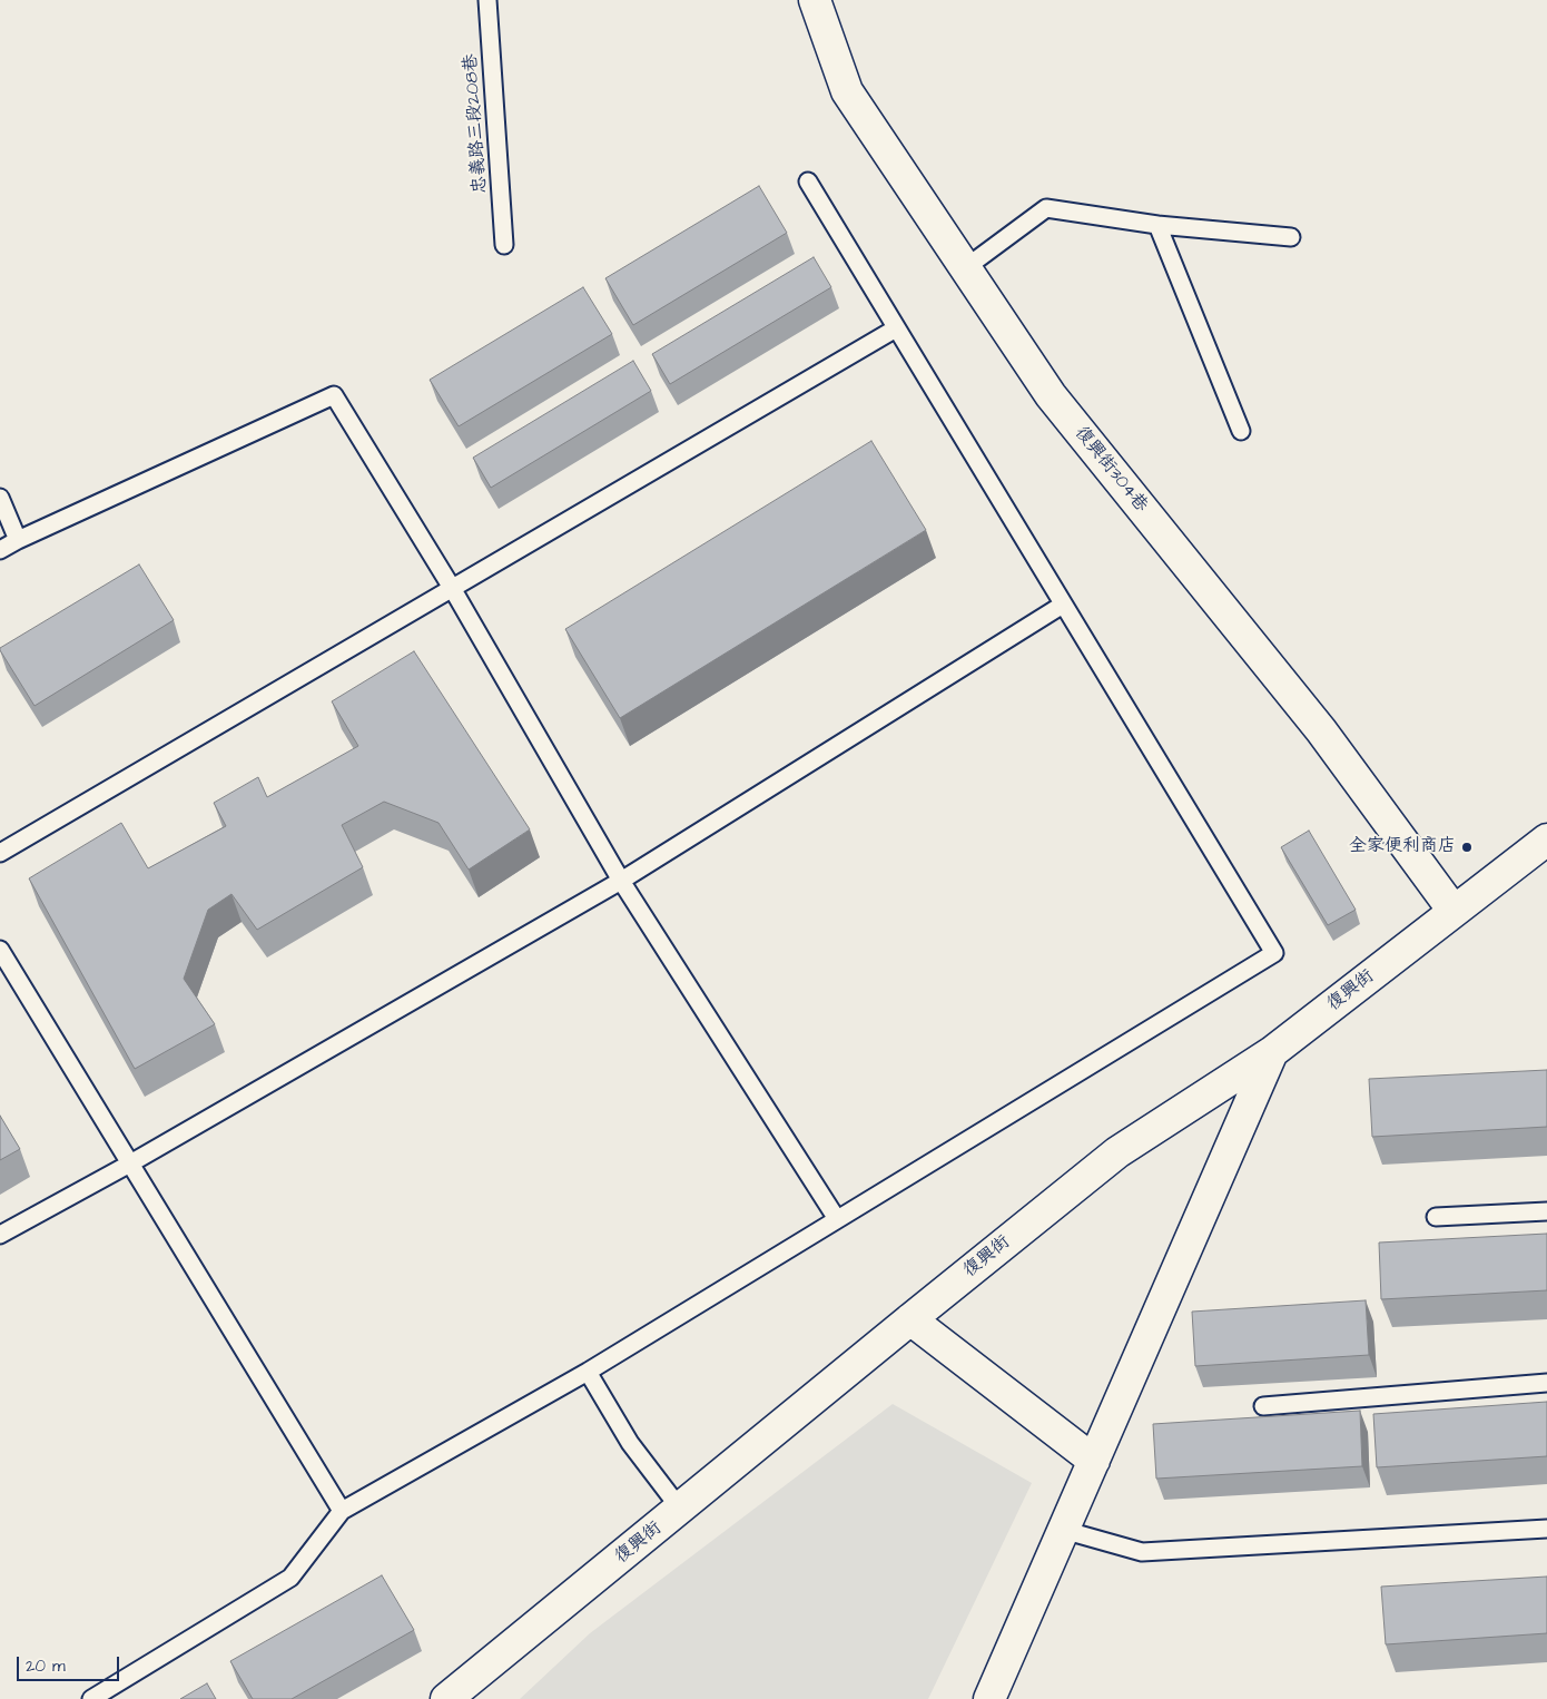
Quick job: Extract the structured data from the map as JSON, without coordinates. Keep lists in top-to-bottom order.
{
  "streets": {
    "street": ["復興街304巷", "復興街"],
    "lane": ["忠義路三段208巷"]
  },
  "crossings": [
    ["復興街304巷", "復興街"]
  ],
  "places": ["全家便利商店"],
  "scale_bar": "20 m"
}
